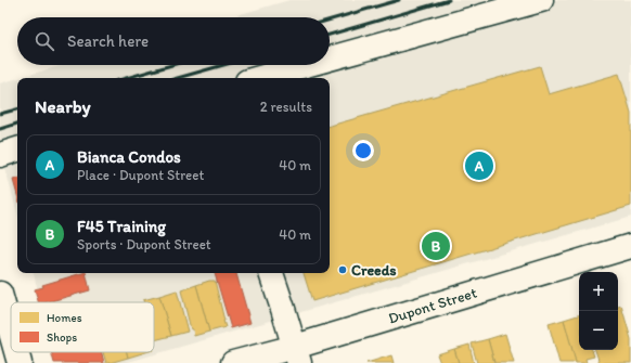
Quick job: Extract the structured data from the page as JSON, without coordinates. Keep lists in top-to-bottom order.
{
  "streets": {
    "main road": ["Dupont Street"]
  },
  "places": ["Creeds"],
  "legend": ["Homes", "Shops"],
  "page": {
    "search": "Search here",
    "heading": ["Nearby", "2 results"],
    "list": [
      {
        "mark": "A",
        "name": "Bianca Condos",
        "note": "Place · Dupont Street",
        "value": "40 m"
      },
      {
        "mark": "B",
        "name": "F45 Training",
        "note": "Sports · Dupont Street",
        "value": "40 m"
      }
    ],
    "pins": ["A", "B"],
    "map_buttons": ["+", "−"]
  }
}
